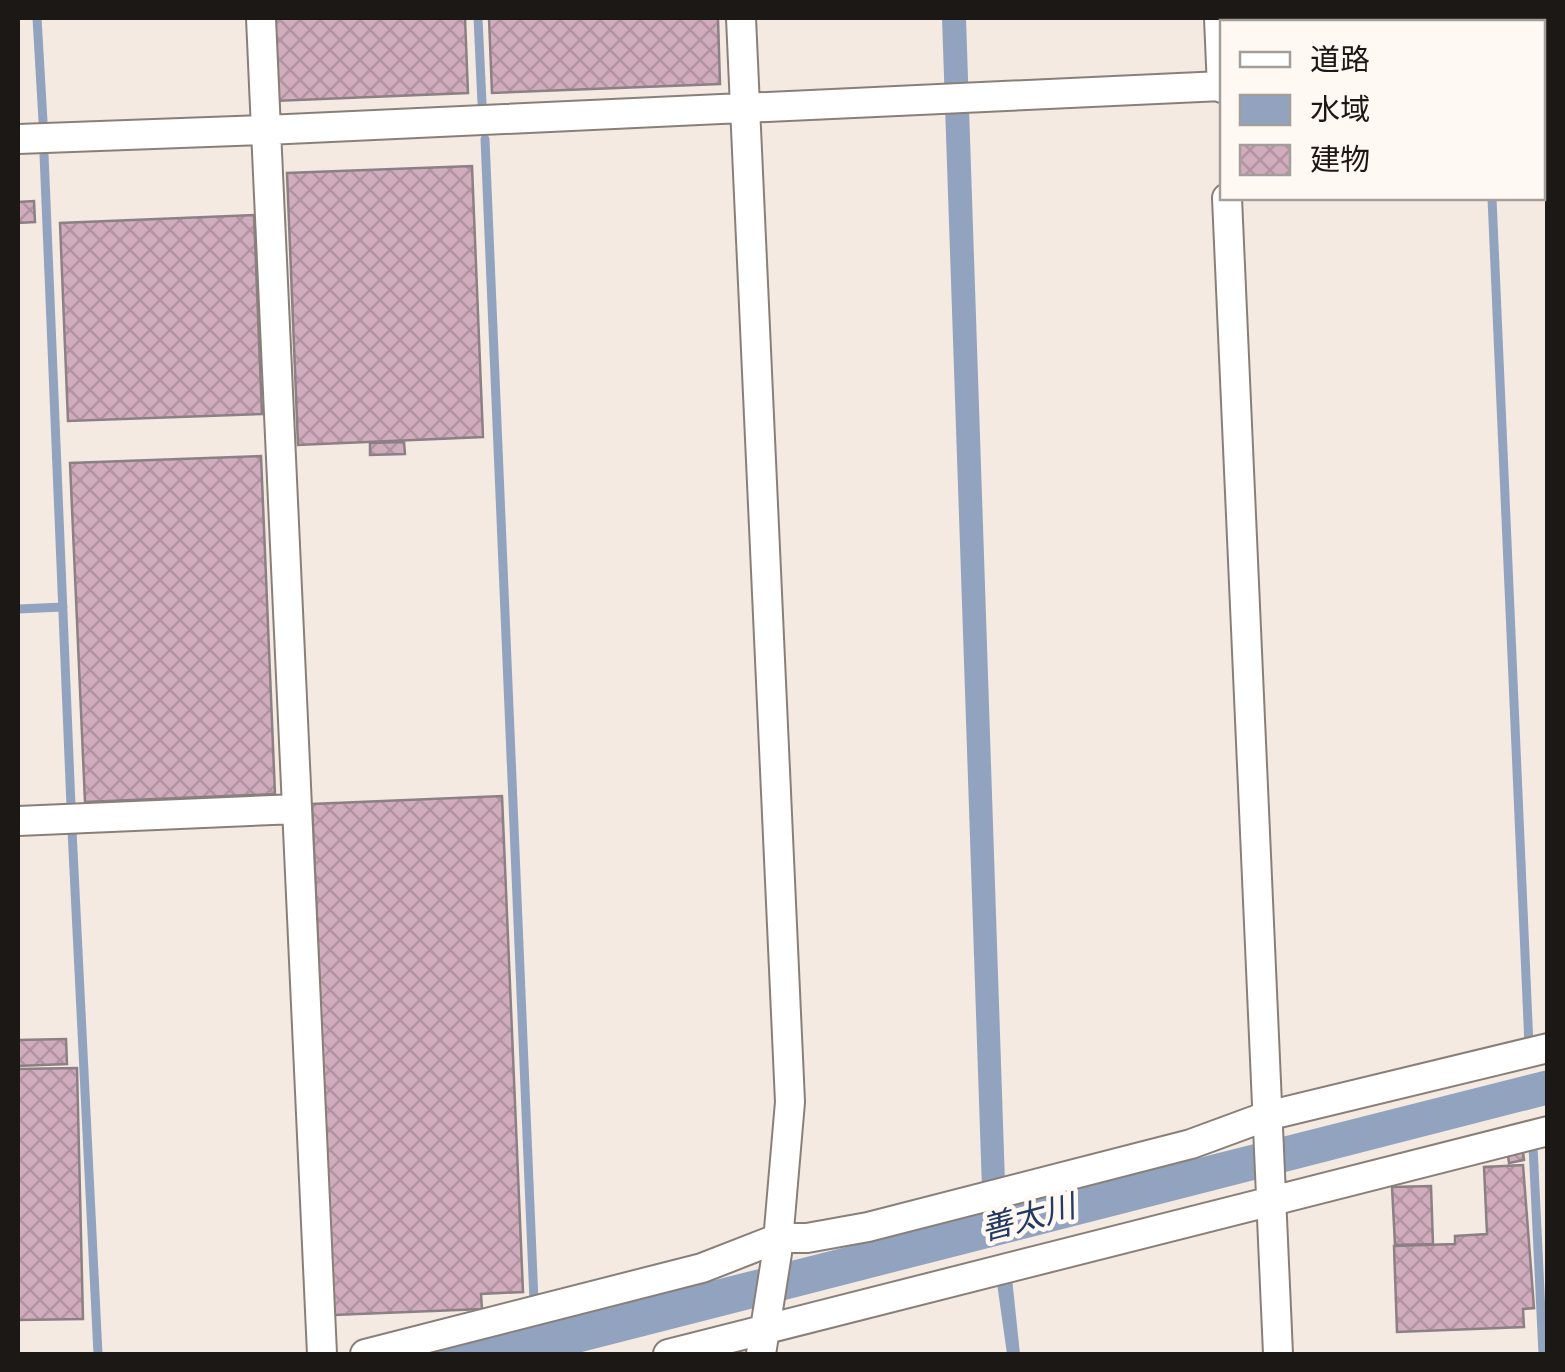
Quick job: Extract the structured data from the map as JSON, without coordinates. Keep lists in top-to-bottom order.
{
  "water": ["善太川"],
  "legend": ["道路", "水域", "建物"]
}
